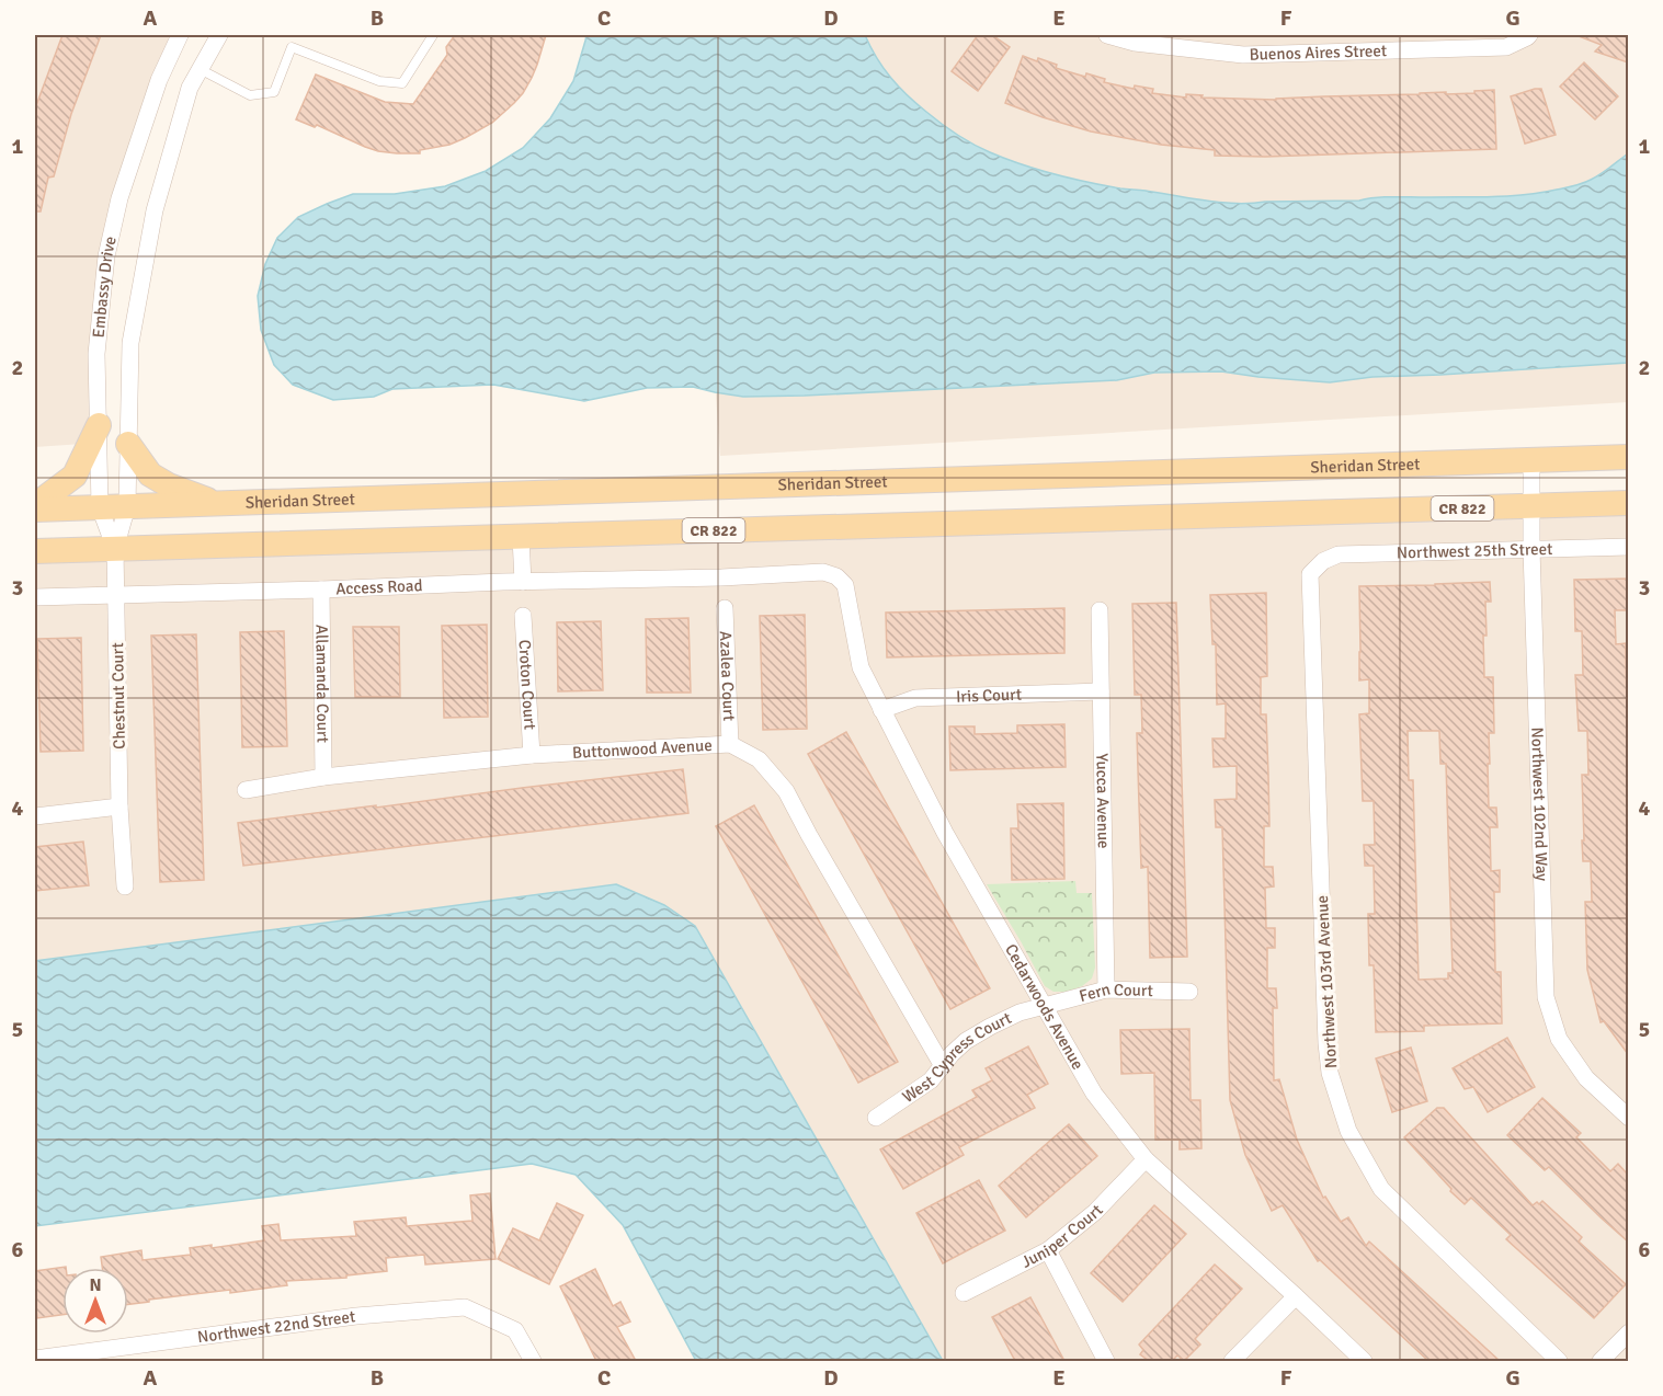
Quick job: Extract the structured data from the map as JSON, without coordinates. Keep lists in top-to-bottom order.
{
  "streets": {
    "main road": ["Sheridan Street", "CR 822"],
    "street": [
      "Buenos Aires Street",
      "Embassy Drive",
      "Northwest 25th Street",
      "Access Road",
      "Azalea Court",
      "Allamanda Court",
      "Croton Court",
      "Iris Court",
      "Chestnut Court",
      "Buttonwood Avenue",
      "Yucca Avenue",
      "Northwest 102nd Way",
      "Northwest 103rd Avenue",
      "Fern Court",
      "Cedarwoods Avenue",
      "West Cypress Court",
      "Juniper Court",
      "Northwest 22nd Street"
    ]
  },
  "crossings": [
    ["Embassy Drive", "Sheridan Street"],
    ["Embassy Drive", "CR 822"],
    ["Embassy Drive", "Chestnut Court"],
    ["Sheridan Street", "Chestnut Court"],
    ["Sheridan Street", "Northwest 102nd Way"],
    ["CR 822", "Chestnut Court"],
    ["CR 822", "Northwest 102nd Way"],
    ["Northwest 25th Street", "Northwest 102nd Way"],
    ["Northwest 25th Street", "Northwest 103rd Avenue"],
    ["Access Road", "Allamanda Court"],
    ["Access Road", "Chestnut Court"],
    ["Access Road", "Cedarwoods Avenue"],
    ["Azalea Court", "Buttonwood Avenue"],
    ["Allamanda Court", "Buttonwood Avenue"],
    ["Croton Court", "Buttonwood Avenue"],
    ["Iris Court", "Yucca Avenue"],
    ["Iris Court", "Cedarwoods Avenue"],
    ["Buttonwood Avenue", "West Cypress Court"],
    ["Yucca Avenue", "Fern Court"],
    ["Fern Court", "Cedarwoods Avenue"],
    ["Fern Court", "West Cypress Court"],
    ["Cedarwoods Avenue", "West Cypress Court"],
    ["Cedarwoods Avenue", "Juniper Court"]
  ],
  "north": "top",
  "grid": {
    "columns": [
      "A",
      "B",
      "C",
      "D",
      "E",
      "F",
      "G"
    ],
    "rows": [
      "1",
      "2",
      "3",
      "4",
      "5",
      "6"
    ]
  }
}
